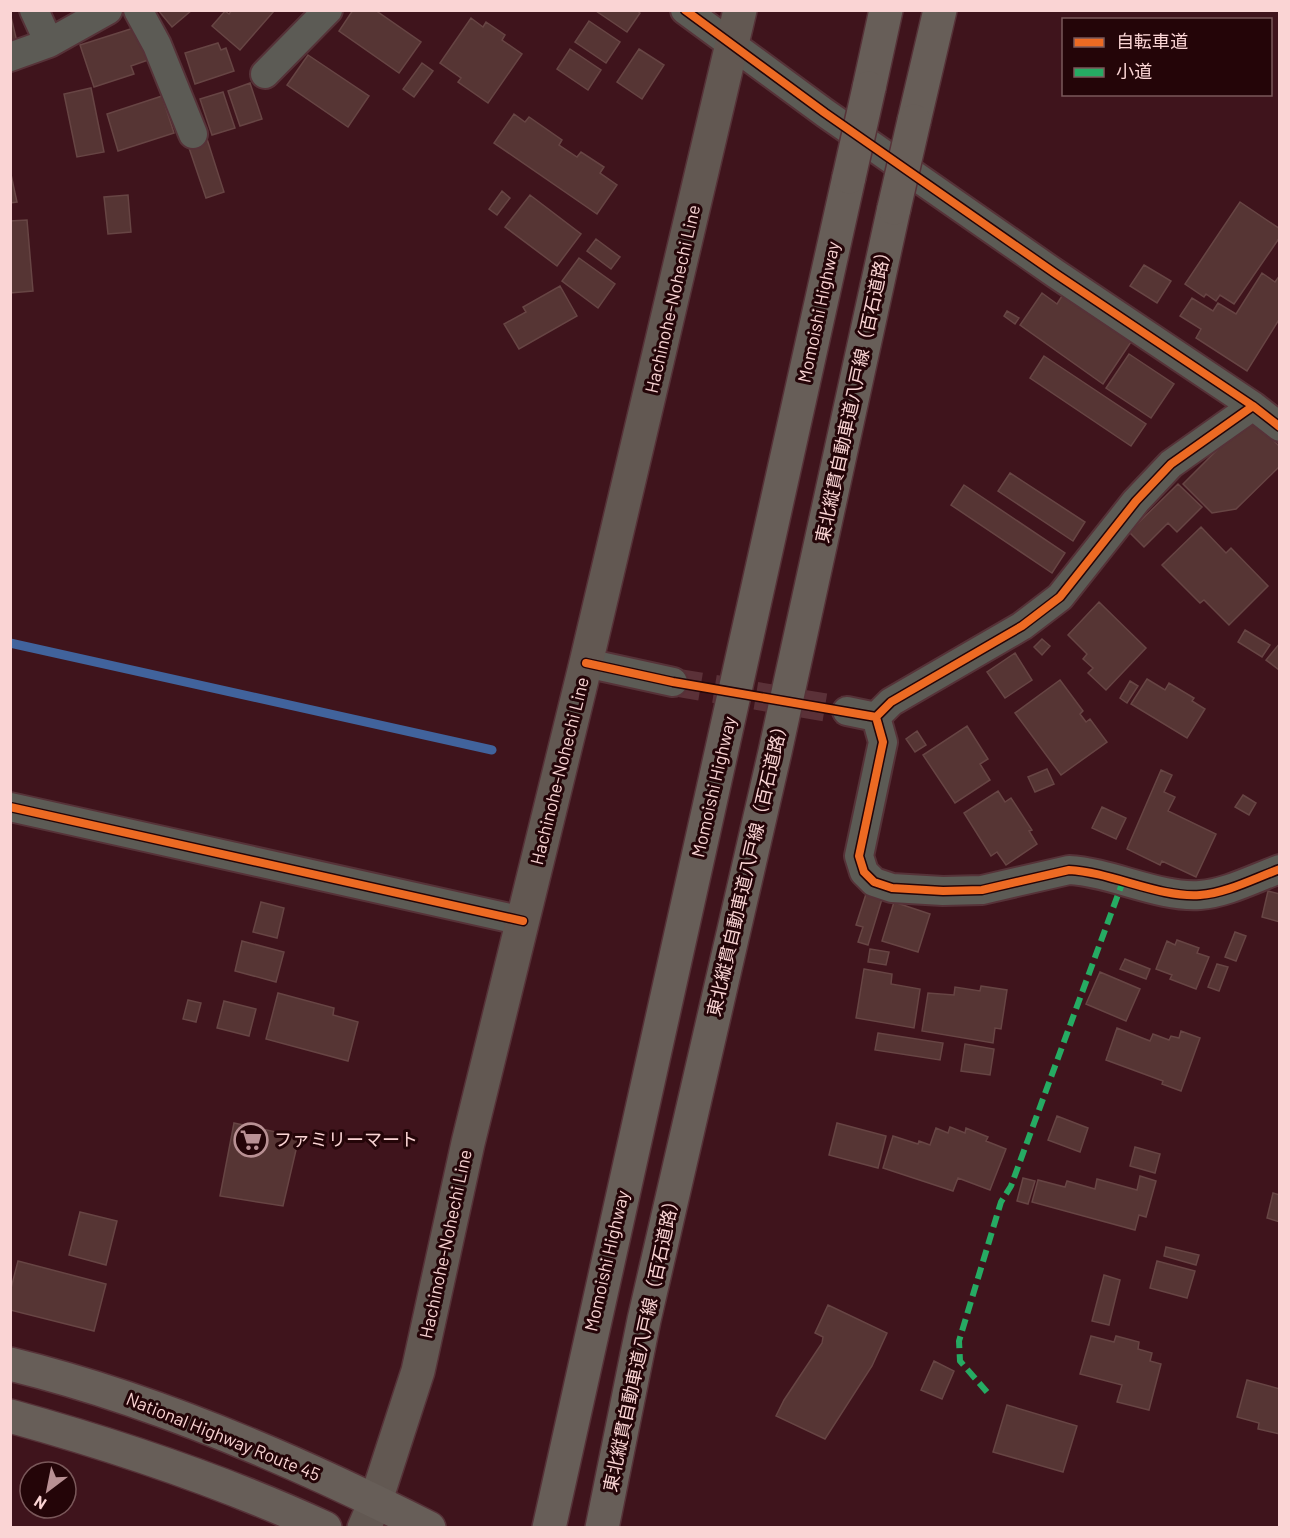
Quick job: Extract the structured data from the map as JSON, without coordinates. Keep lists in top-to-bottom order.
{
  "streets": {
    "highway": ["Momoishi Highway", "東北縦貫自動車道八戸線（百石道路）", "National Highway Route 45"],
    "main road": ["Hachinohe-Nohechi Line"]
  },
  "crossings": [
    ["Hachinohe-Nohechi Line", "National Highway Route 45"]
  ],
  "places": {
    "supermarket": ["ファミリーマート"]
  },
  "legend": ["自転車道", "小道"],
  "north": "bottom left"
}
